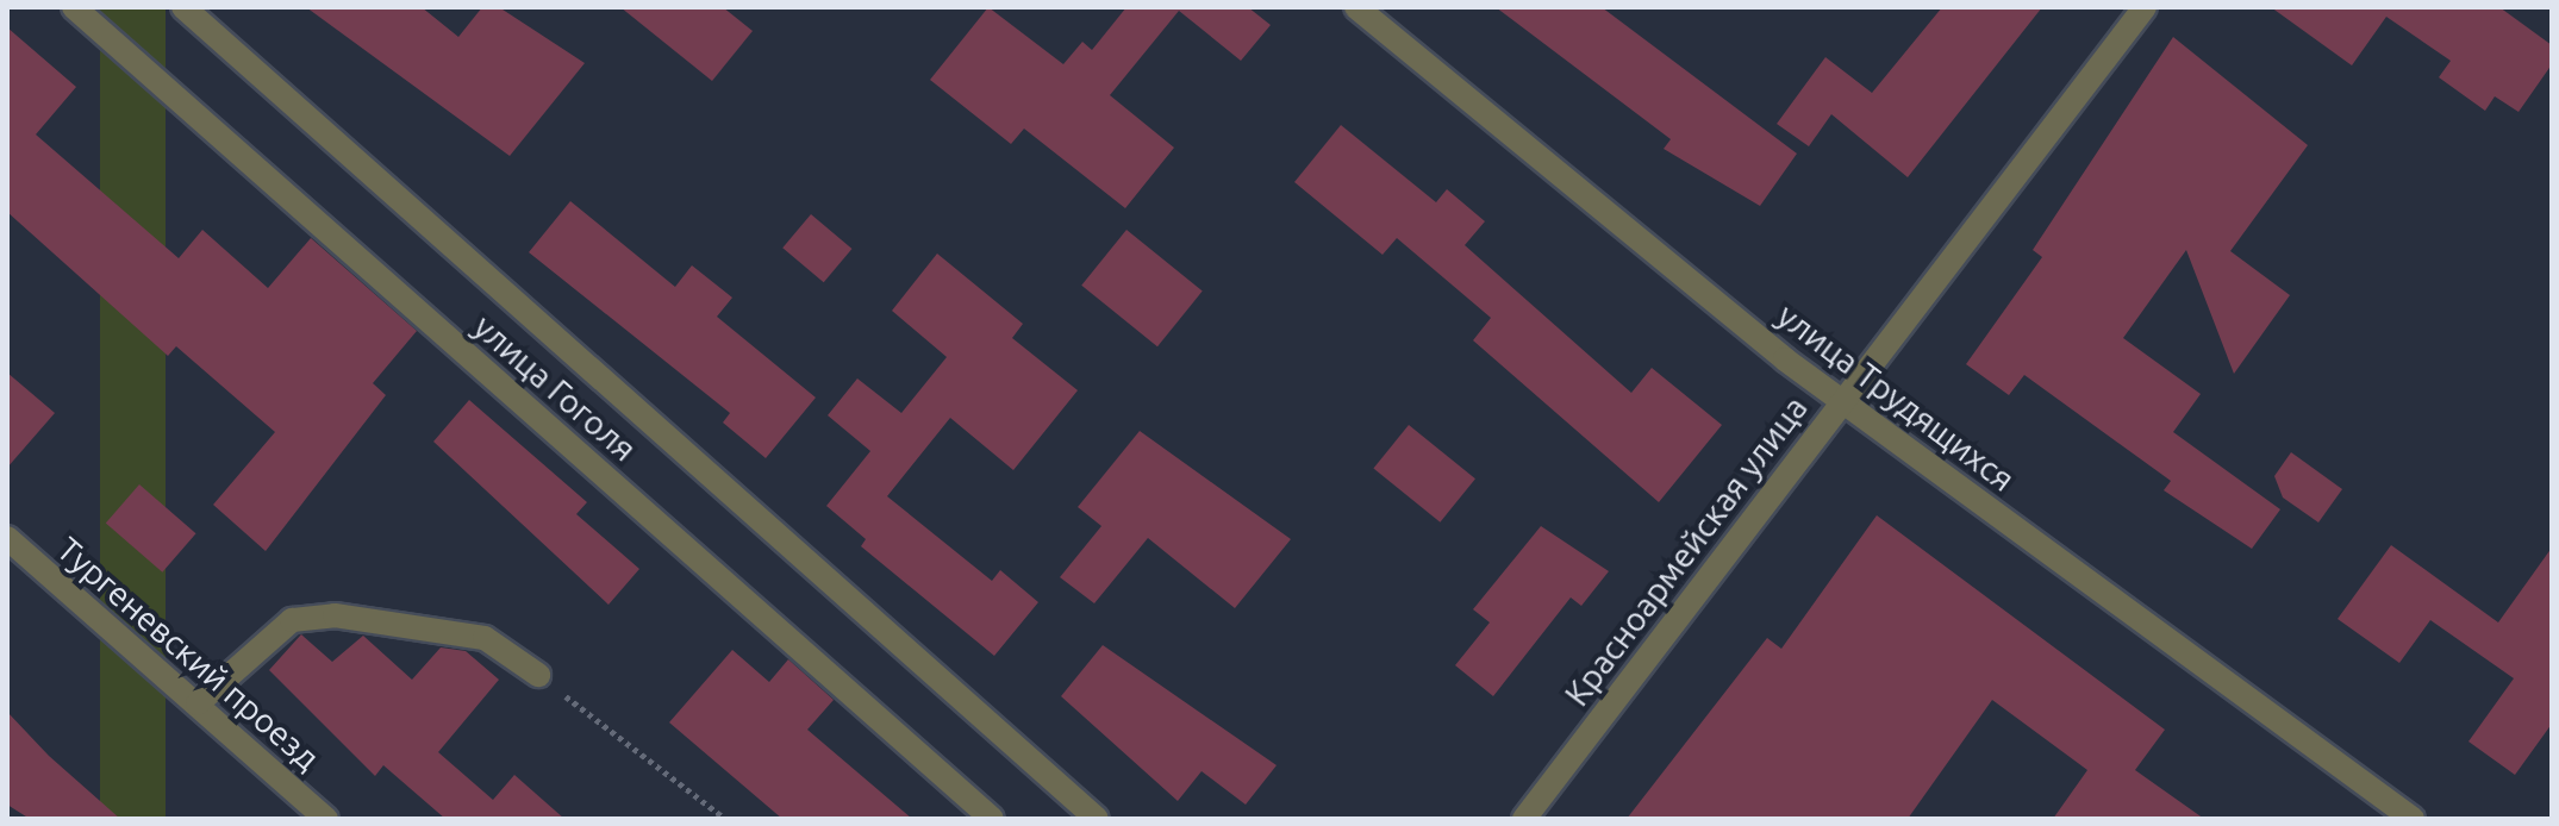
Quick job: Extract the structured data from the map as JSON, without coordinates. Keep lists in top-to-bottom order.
{
  "streets": {
    "street": [
      "улица Гоголя",
      "улица Трудящихся",
      "Красноармейская улица",
      "Тургеневский проезд"
    ]
  },
  "crossings": [
    ["улица Трудящихся", "Красноармейская улица"]
  ]
}
